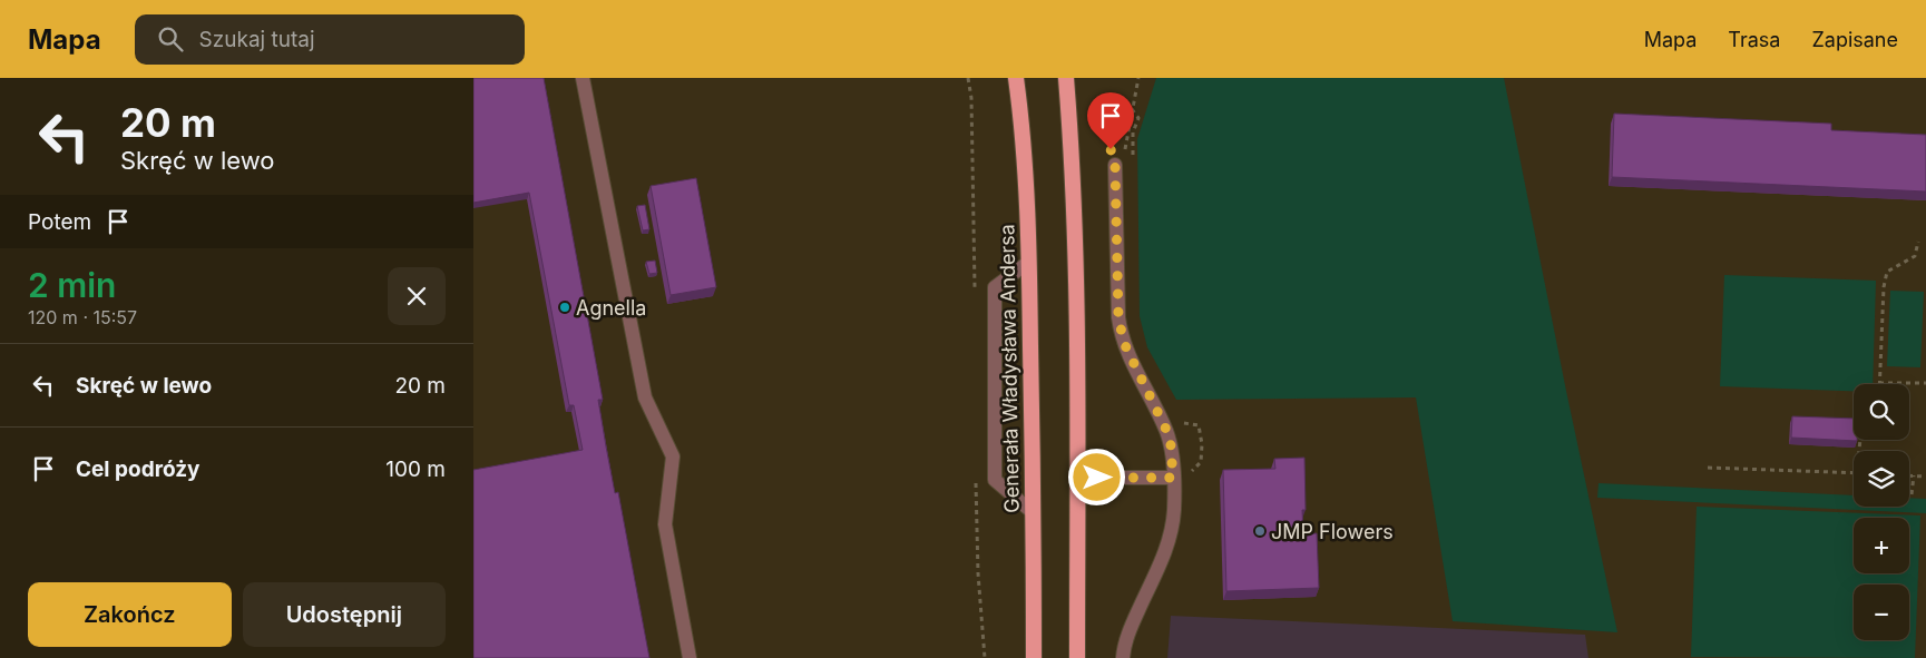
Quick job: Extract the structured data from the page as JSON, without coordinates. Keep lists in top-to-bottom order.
{
  "streets": {
    "highway": ["Generała Władysława Andersa"]
  },
  "places": ["Agnella", "JMP Flowers"],
  "page": {
    "header": "Mapa",
    "search": "Szukaj tutaj",
    "nav": ["Mapa", "Trasa", "Zapisane"],
    "turn": ["20 m", "Skręć w lewo"],
    "then": "Potem",
    "heading": ["2 min", "120 m · 15:57"],
    "list": [
      {
        "name": "Skręć w lewo",
        "value": "20 m"
      },
      {
        "name": "Cel podróży",
        "value": "100 m"
      }
    ],
    "map_buttons": ["+", "−"],
    "buttons": ["Zakończ", "Udostępnij"]
  }
}
